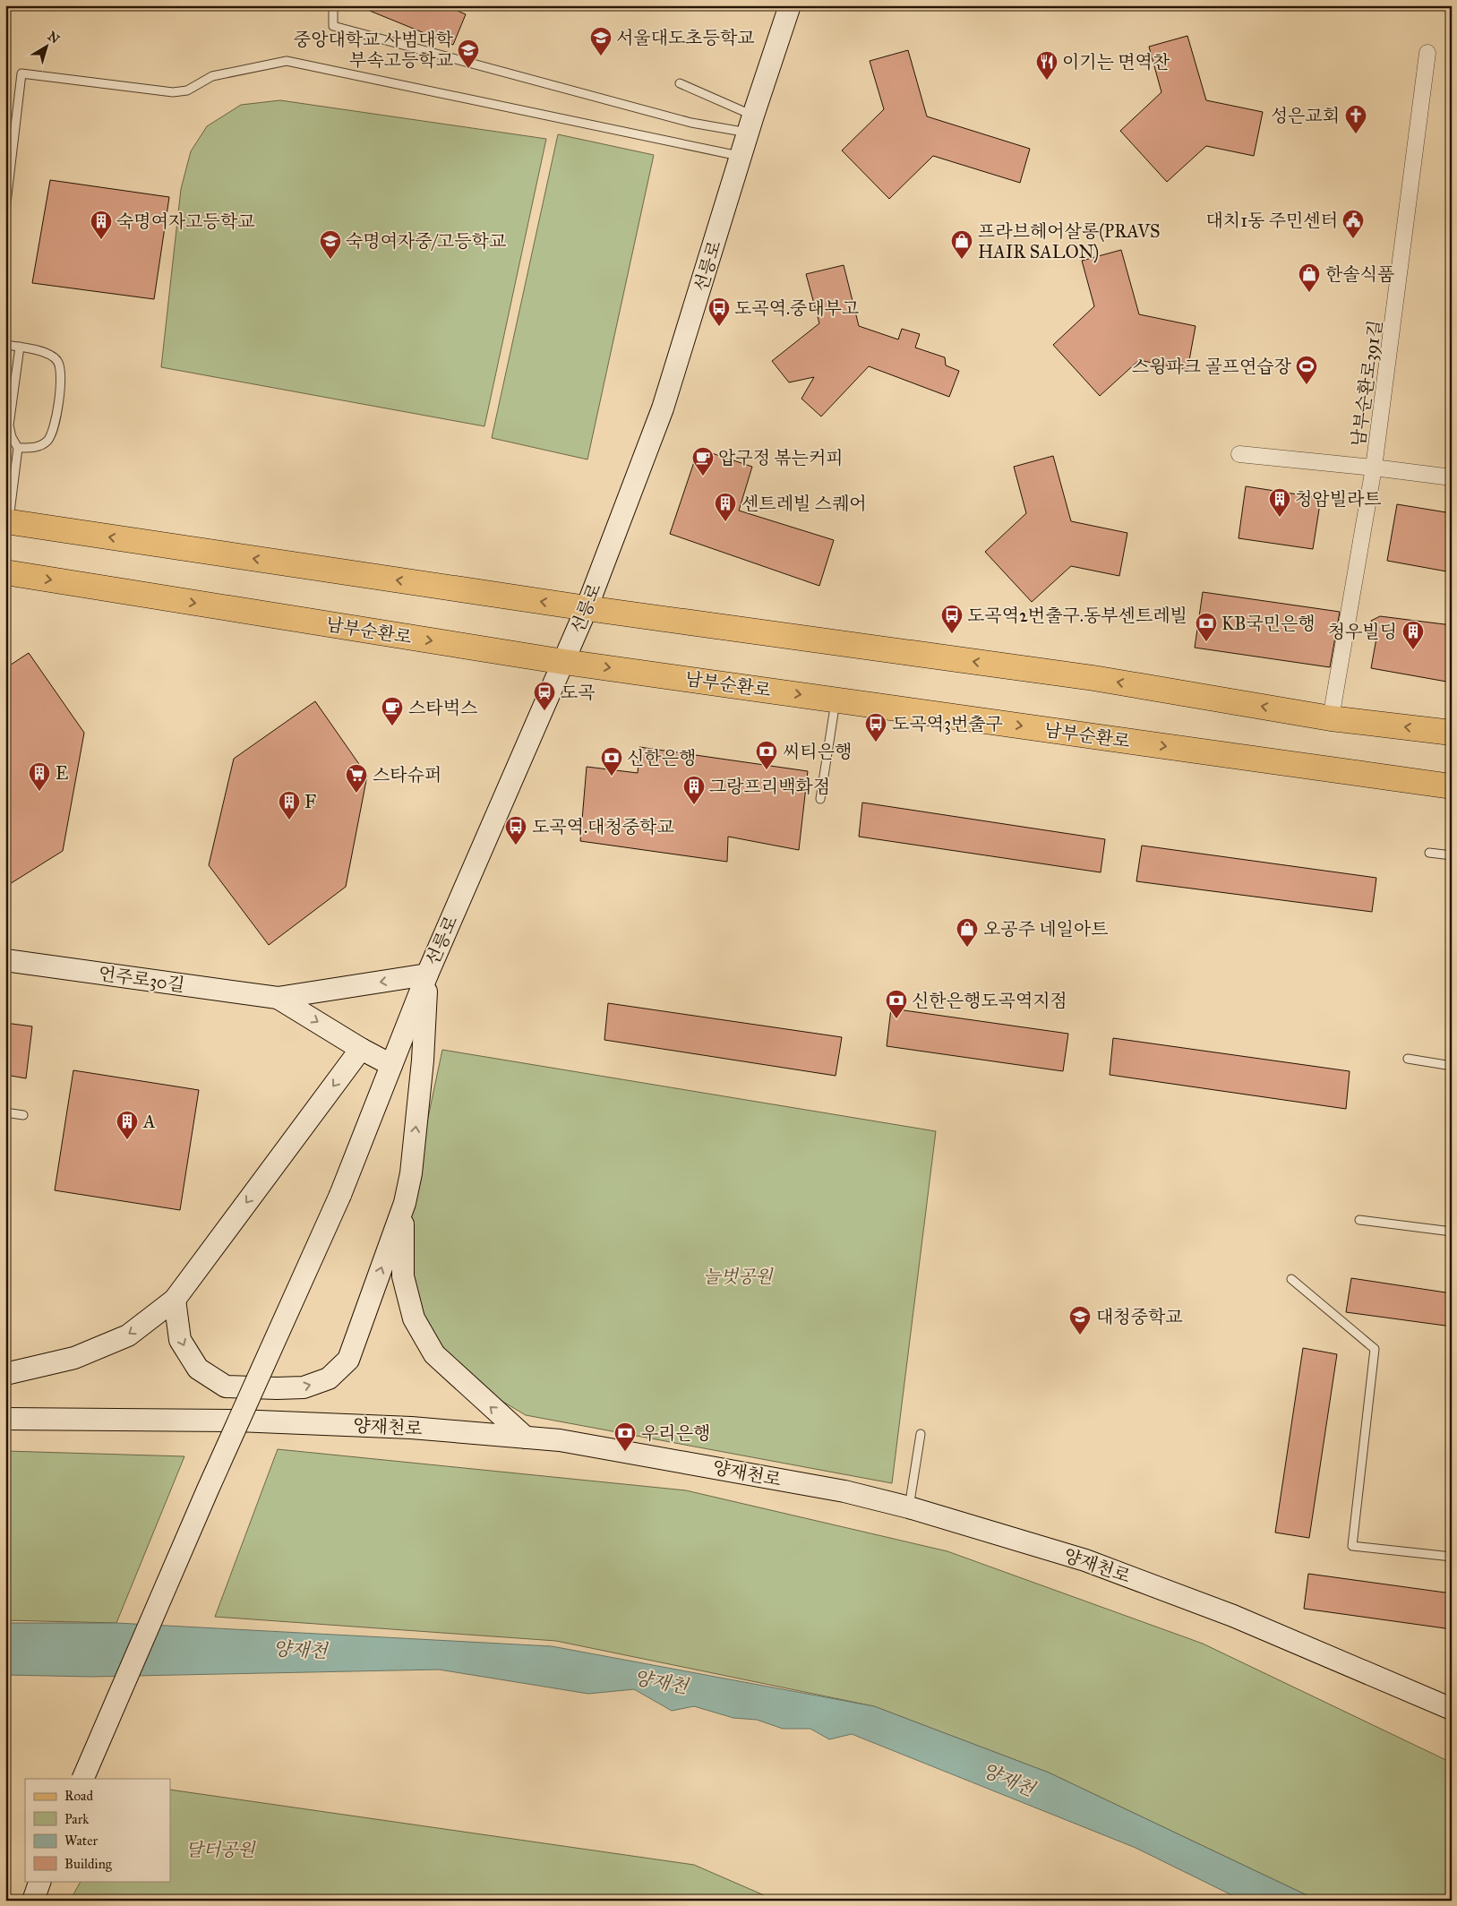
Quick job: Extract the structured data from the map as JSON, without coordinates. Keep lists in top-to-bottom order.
{
  "streets": {
    "main road": ["남부순환로"],
    "street": [
      "선릉로",
      "남부순환로391길",
      "언주로30길",
      "양재천로"
    ]
  },
  "crossings": [
    ["선릉로", "남부순환로"]
  ],
  "water": ["양재천"],
  "parks": ["늘벗공원", "달터공원"],
  "places": {
    "school or university": [
      "서울대도초등학교",
      "중앙대학교 사범대학 부속고등학교",
      "숙명여자중/고등학교",
      "대청중학교"
    ],
    "restaurant": ["이기는 면역찬"],
    "church": ["성은교회"],
    "public building": ["대치1동 주민센터"],
    "building": [
      "숙명여자고등학교",
      "청암빌라트",
      "센트레빌 스퀘어",
      "청우빌딩",
      "E",
      "그랑프리백화점",
      "F",
      "A"
    ],
    "shop": ["프라브헤어살롱(PRAVS HAIR SALON)", "한솔식품", "오공주 네일아트"],
    "bus stop": [
      "도곡역.중대부고",
      "도곡역2번출구.동부센트레빌",
      "도곡역3번출구",
      "도곡역.대청중학교"
    ],
    "sports": ["스윙파크 골프연습장"],
    "cafe": ["압구정 볶는커피", "스타벅스"],
    "bank": [
      "KB국민은행",
      "씨티은행",
      "신한은행",
      "신한은행도곡역지점",
      "우리은행"
    ],
    "station": ["도곡"],
    "supermarket": ["스타슈퍼"]
  },
  "legend": [
    "Road",
    "Park",
    "Water",
    "Building"
  ],
  "north": "top right"
}
